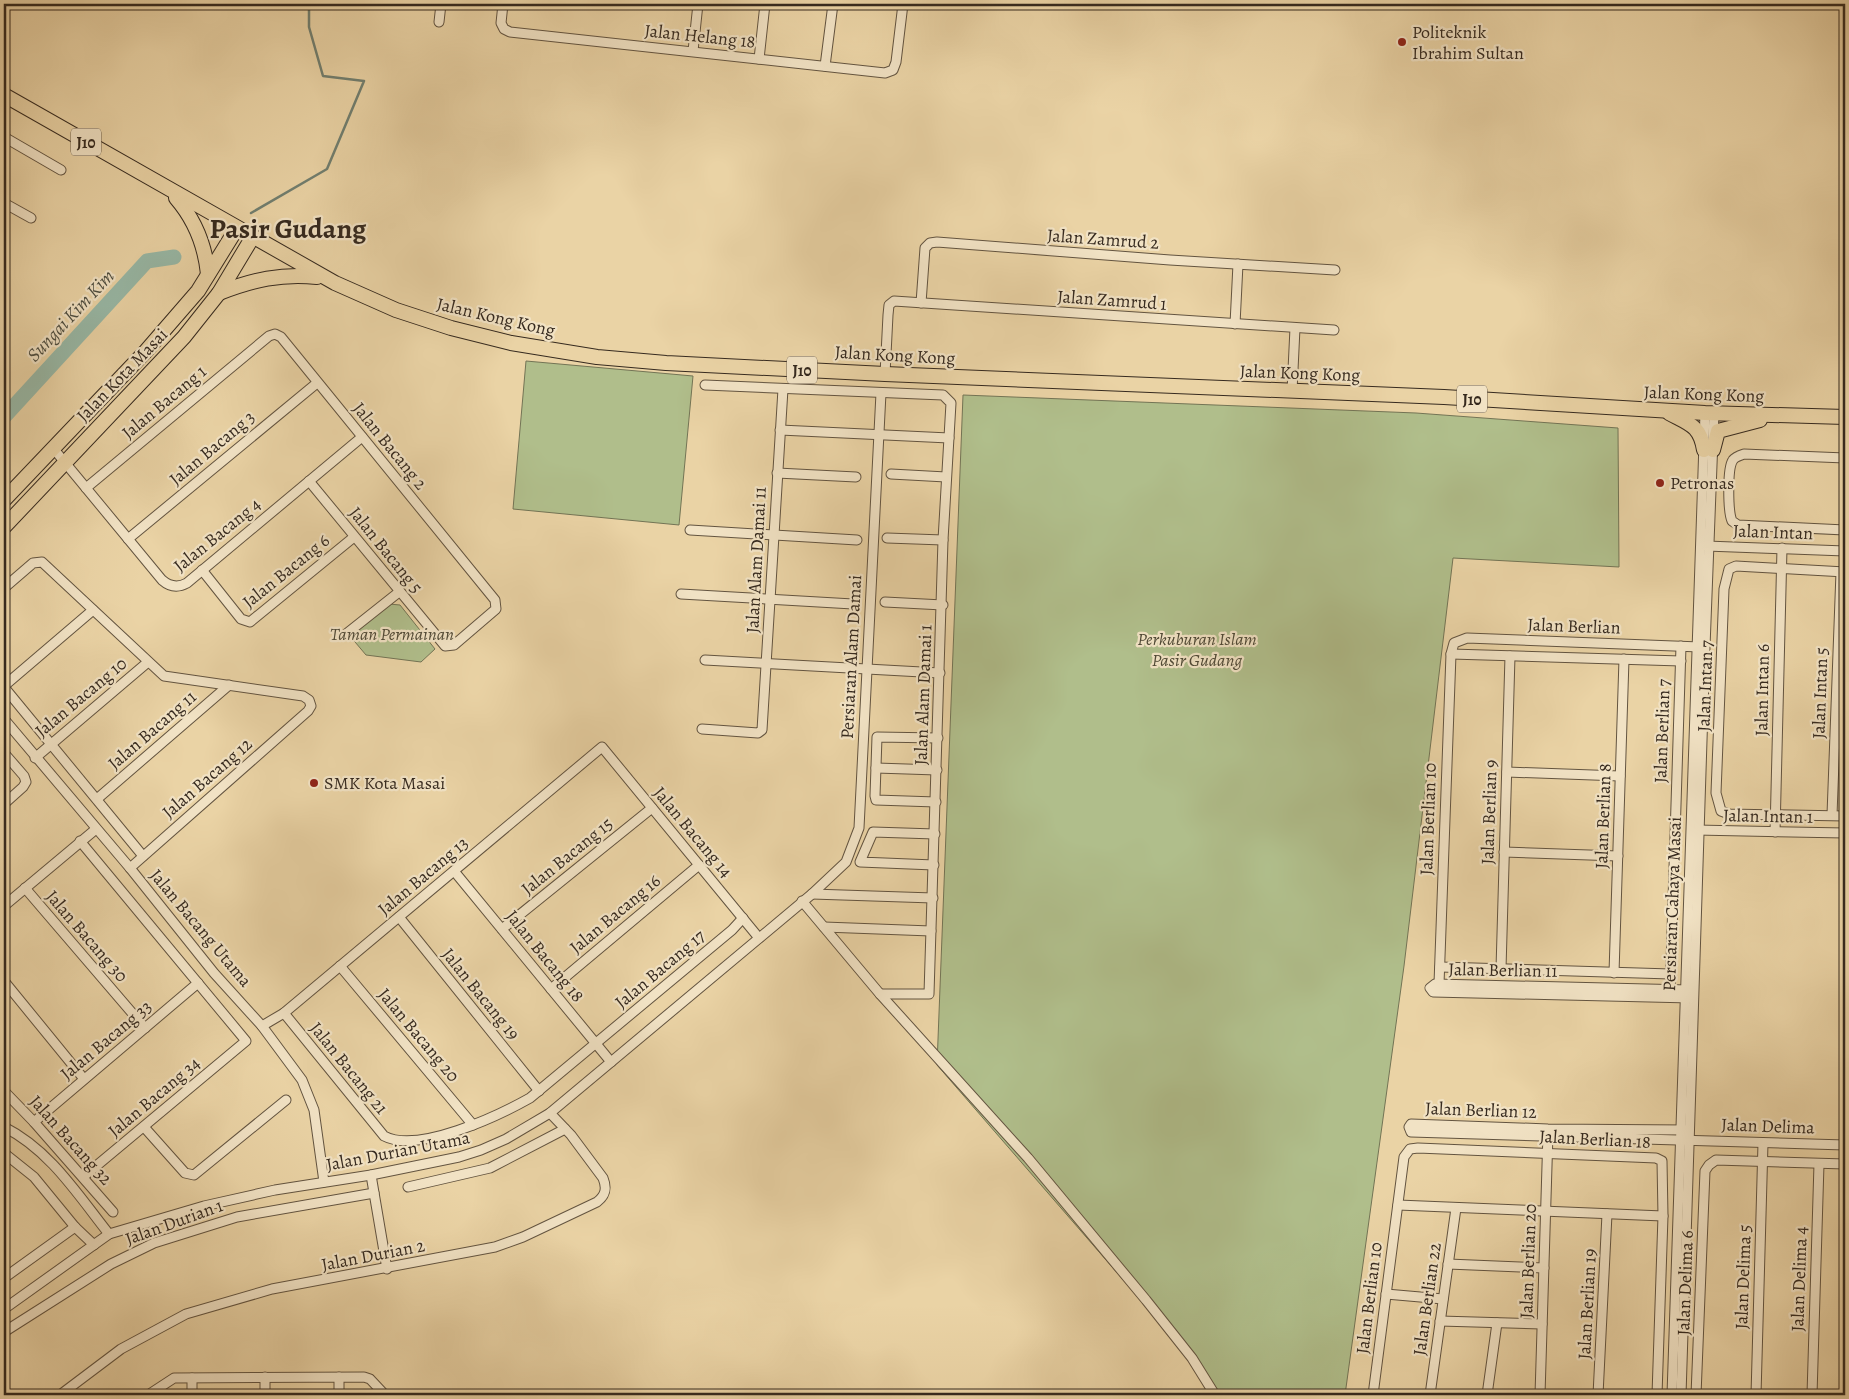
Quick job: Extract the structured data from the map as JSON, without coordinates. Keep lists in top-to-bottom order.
{
  "streets": {
    "main road": ["J10", "Jalan Kong Kong", "Jalan Kota Masai"],
    "street": [
      "Jalan Helang 18",
      "Jalan Zamrud 2",
      "Jalan Zamrud 1",
      "Jalan Bacang 1",
      "Jalan Bacang 2",
      "Jalan Bacang 3",
      "Jalan Intan",
      "Jalan Bacang 4",
      "Jalan Bacang 5",
      "Jalan Alam Damai 11",
      "Jalan Bacang 6",
      "Jalan Berlian",
      "Persiaran Alam Damai",
      "Jalan Intan 7",
      "Jalan Intan 6",
      "Jalan Intan 5",
      "Jalan Alam Damai 1",
      "Jalan Bacang 10",
      "Jalan Bacang 11",
      "Jalan Berlian 7",
      "Jalan Bacang 12",
      "Jalan Berlian 9",
      "Jalan Berlian 8",
      "Jalan Intan 1",
      "Jalan Berlian 10",
      "Jalan Bacang 14",
      "Jalan Bacang 15",
      "Jalan Bacang 13",
      "Persiaran Cahaya Masai",
      "Jalan Bacang 16",
      "Jalan Bacang Utama",
      "Jalan Bacang 30",
      "Jalan Bacang 18",
      "Jalan Bacang 17",
      "Jalan Berlian 11",
      "Jalan Bacang 19",
      "Jalan Bacang 20",
      "Jalan Bacang 33",
      "Jalan Bacang 21",
      "Jalan Bacang 34",
      "Jalan Berlian 12",
      "Jalan Delima",
      "Jalan Berlian 18",
      "Jalan Bacang 32",
      "Jalan Durian Utama",
      "Jalan Durian 1",
      "Jalan Durian 2",
      "Jalan Berlian 20",
      "Jalan Delima 5",
      "Jalan Delima 4",
      "Jalan Delima 6",
      "Jalan Berlian 22",
      "Jalan Berlian 19"
    ]
  },
  "crossings": [
    ["Jalan Zamrud 2", "Jalan Zamrud 1"],
    ["Jalan Zamrud 1", "Jalan Kong Kong"],
    ["Jalan Kong Kong", "Jalan Kota Masai"],
    ["Jalan Kong Kong", "Persiaran Cahaya Masai"],
    ["Jalan Kota Masai", "Jalan Bacang 4"],
    ["Jalan Bacang 1", "Jalan Bacang 2"],
    ["Jalan Bacang 1", "Jalan Bacang 4"],
    ["Jalan Bacang 2", "Jalan Bacang 3"],
    ["Jalan Bacang 2", "Jalan Bacang 4"],
    ["Jalan Bacang 2", "Jalan Bacang 5"],
    ["Jalan Bacang 3", "Jalan Bacang 4"],
    ["Jalan Intan", "Jalan Intan 6"],
    ["Jalan Intan", "Persiaran Cahaya Masai"],
    ["Jalan Bacang 4", "Jalan Bacang 5"],
    ["Jalan Bacang 4", "Jalan Bacang 6"],
    ["Jalan Bacang 5", "Jalan Bacang 6"],
    ["Jalan Berlian", "Jalan Berlian 7"],
    ["Jalan Berlian", "Jalan Berlian 10"],
    ["Jalan Berlian", "Persiaran Cahaya Masai"],
    ["Persiaran Alam Damai", "Jalan Alam Damai 1"],
    ["Persiaran Alam Damai", "Jalan Durian Utama"],
    ["Jalan Intan 7", "Jalan Intan 6"],
    ["Jalan Intan 7", "Jalan Intan 1"],
    ["Jalan Intan 6", "Jalan Intan 1"],
    ["Jalan Intan 5", "Jalan Intan 1"],
    ["Jalan Bacang 10", "Jalan Bacang Utama"],
    ["Jalan Bacang 11", "Jalan Bacang 12"],
    ["Jalan Berlian 7", "Jalan Berlian 11"],
    ["Jalan Bacang 12", "Jalan Bacang Utama"],
    ["Jalan Intan 1", "Persiaran Cahaya Masai"],
    ["Jalan Berlian 10", "Jalan Berlian 11"],
    ["Jalan Berlian 10", "Jalan Berlian 18"],
    ["Jalan Bacang 14", "Jalan Bacang 15"],
    ["Jalan Bacang 14", "Jalan Bacang 13"],
    ["Jalan Bacang 14", "Jalan Bacang 16"],
    ["Jalan Bacang 14", "Jalan Bacang 17"],
    ["Jalan Bacang 14", "Jalan Durian Utama"],
    ["Jalan Bacang 15", "Jalan Bacang 18"],
    ["Jalan Bacang 13", "Jalan Bacang Utama"],
    ["Jalan Bacang 13", "Jalan Bacang 18"],
    ["Jalan Bacang 13", "Jalan Bacang 19"],
    ["Jalan Bacang 13", "Jalan Bacang 20"],
    ["Jalan Bacang 13", "Jalan Bacang 21"],
    ["Persiaran Cahaya Masai", "Jalan Berlian 11"],
    ["Persiaran Cahaya Masai", "Jalan Berlian 12"],
    ["Persiaran Cahaya Masai", "Jalan Delima"],
    ["Jalan Bacang 16", "Jalan Bacang 18"],
    ["Jalan Bacang Utama", "Jalan Durian Utama"],
    ["Jalan Bacang 30", "Jalan Bacang 33"],
    ["Jalan Bacang 18", "Jalan Bacang 17"],
    ["Jalan Bacang 18", "Jalan Durian Utama"],
    ["Jalan Bacang 17", "Jalan Bacang 19"],
    ["Jalan Bacang 17", "Jalan Bacang 20"],
    ["Jalan Bacang 17", "Jalan Bacang 21"],
    ["Jalan Bacang 33", "Jalan Bacang 34"],
    ["Jalan Bacang 33", "Jalan Bacang 32"],
    ["Jalan Bacang 34", "Jalan Bacang 32"],
    ["Jalan Berlian 12", "Jalan Delima"],
    ["Jalan Berlian 12", "Jalan Berlian 20"],
    ["Jalan Delima", "Jalan Delima 5"],
    ["Jalan Berlian 18", "Jalan Berlian 20"],
    ["Jalan Durian Utama", "Jalan Durian 2"],
    ["Jalan Delima 5", "Jalan Delima 6"]
  ],
  "districts": ["Pasir Gudang"],
  "water": ["Sungai Kim Kim"],
  "parks": ["Taman Permainan", "Perkuburan Islam Pasir Gudang"],
  "places": ["Politeknik Ibrahim Sultan", "Petronas", "SMK Kota Masai"]
}
